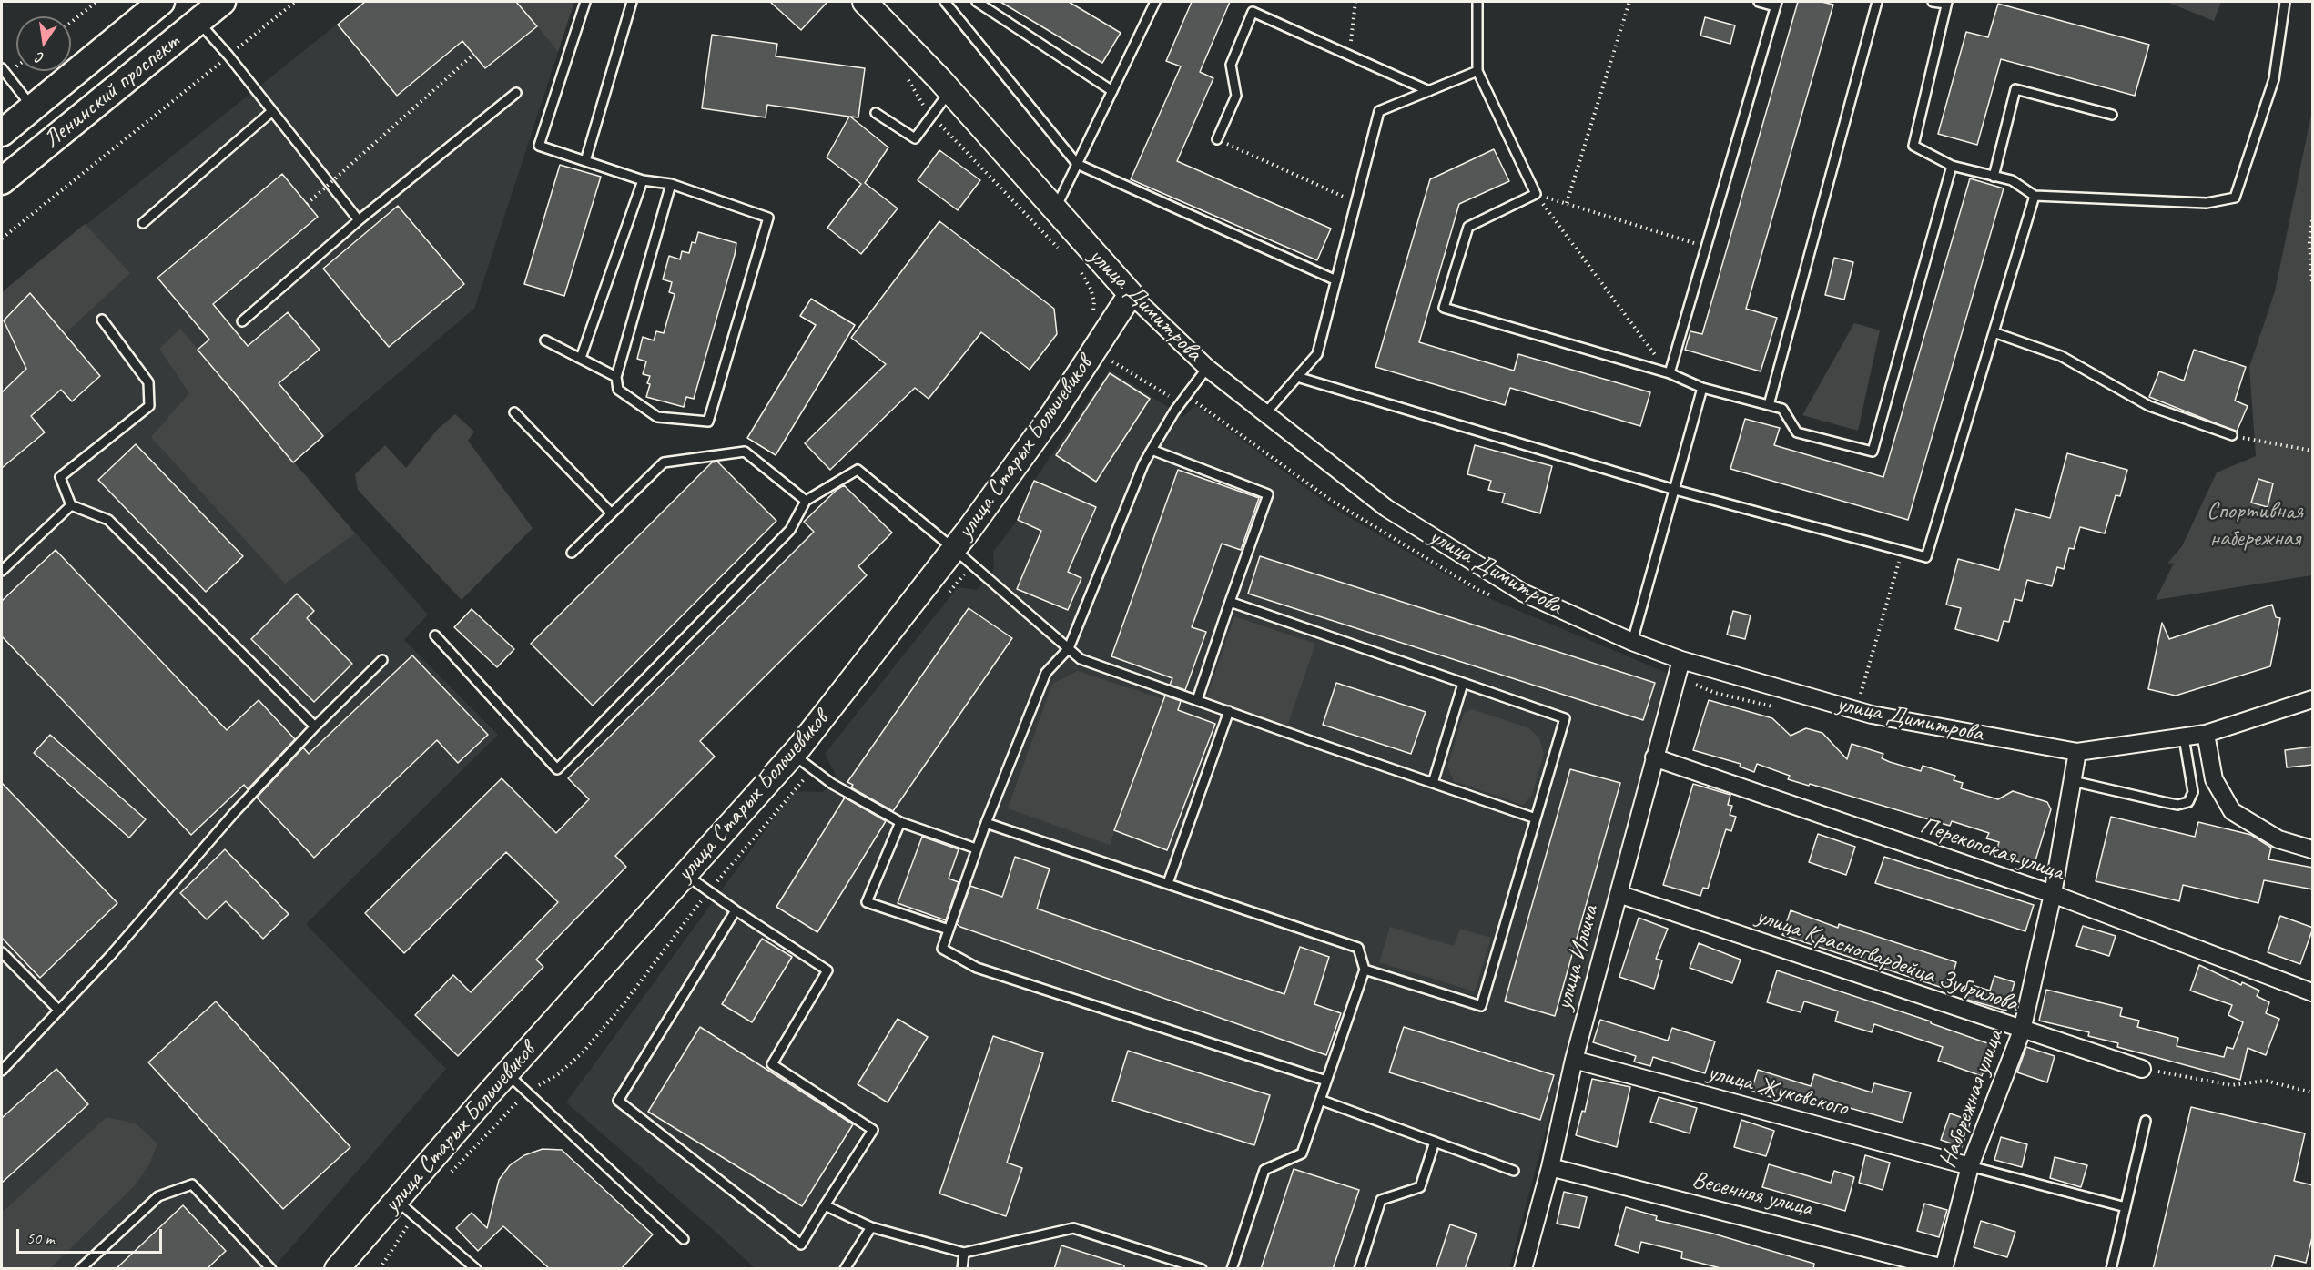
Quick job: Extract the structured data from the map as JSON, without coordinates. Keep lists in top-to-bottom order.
{
  "streets": {
    "main road": ["Ленинский проспект"],
    "street": [
      "улица Димитрова",
      "улица Старых Большевиков",
      "Перекопская улица",
      "улица Ильича",
      "улица Красногвардейца Зубрилова",
      "улица Жуковского",
      "Набережная улица",
      "Весенняя улица"
    ]
  },
  "crossings": [
    ["улица Димитрова", "улица Старых Большевиков"],
    ["улица Димитрова", "улица Ильича"],
    ["улица Димитрова", "Набережная улица"],
    ["Перекопская улица", "улица Ильича"],
    ["Перекопская улица", "Набережная улица"],
    ["улица Ильича", "улица Красногвардейца Зубрилова"],
    ["улица Ильича", "улица Жуковского"],
    ["улица Ильича", "Весенняя улица"],
    ["улица Красногвардейца Зубрилова", "Набережная улица"],
    ["улица Жуковского", "Набережная улица"],
    ["Набережная улица", "Весенняя улица"]
  ],
  "parks": ["Спортивная набережная"],
  "scale_bar": "50 m",
  "north": "bottom"
}
